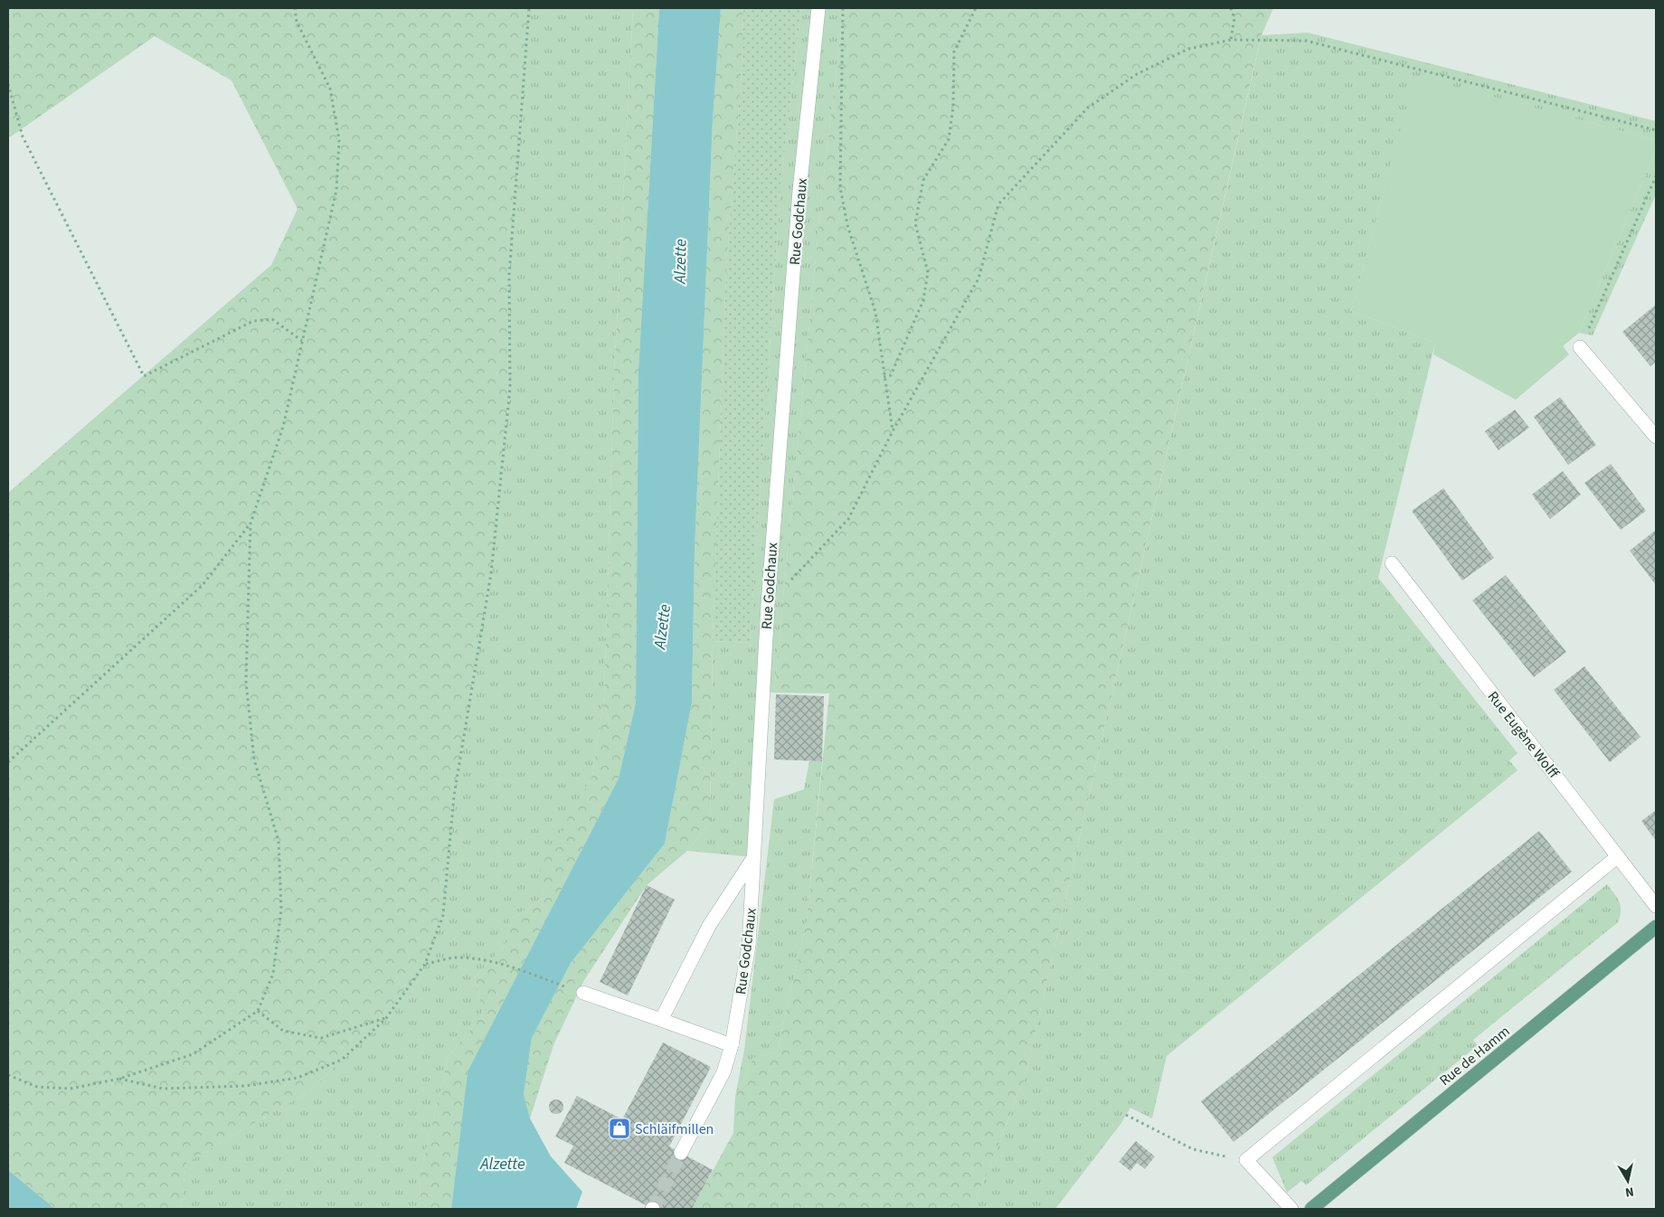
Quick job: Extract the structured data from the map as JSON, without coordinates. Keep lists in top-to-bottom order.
{
  "streets": {
    "main road": ["Rue de Hamm"],
    "street": ["Rue Godchaux", "Rue Eugène Wolff"]
  },
  "water": ["Alzette"],
  "places": {
    "shop": ["Schläifmillen"]
  },
  "north": "bottom"
}
